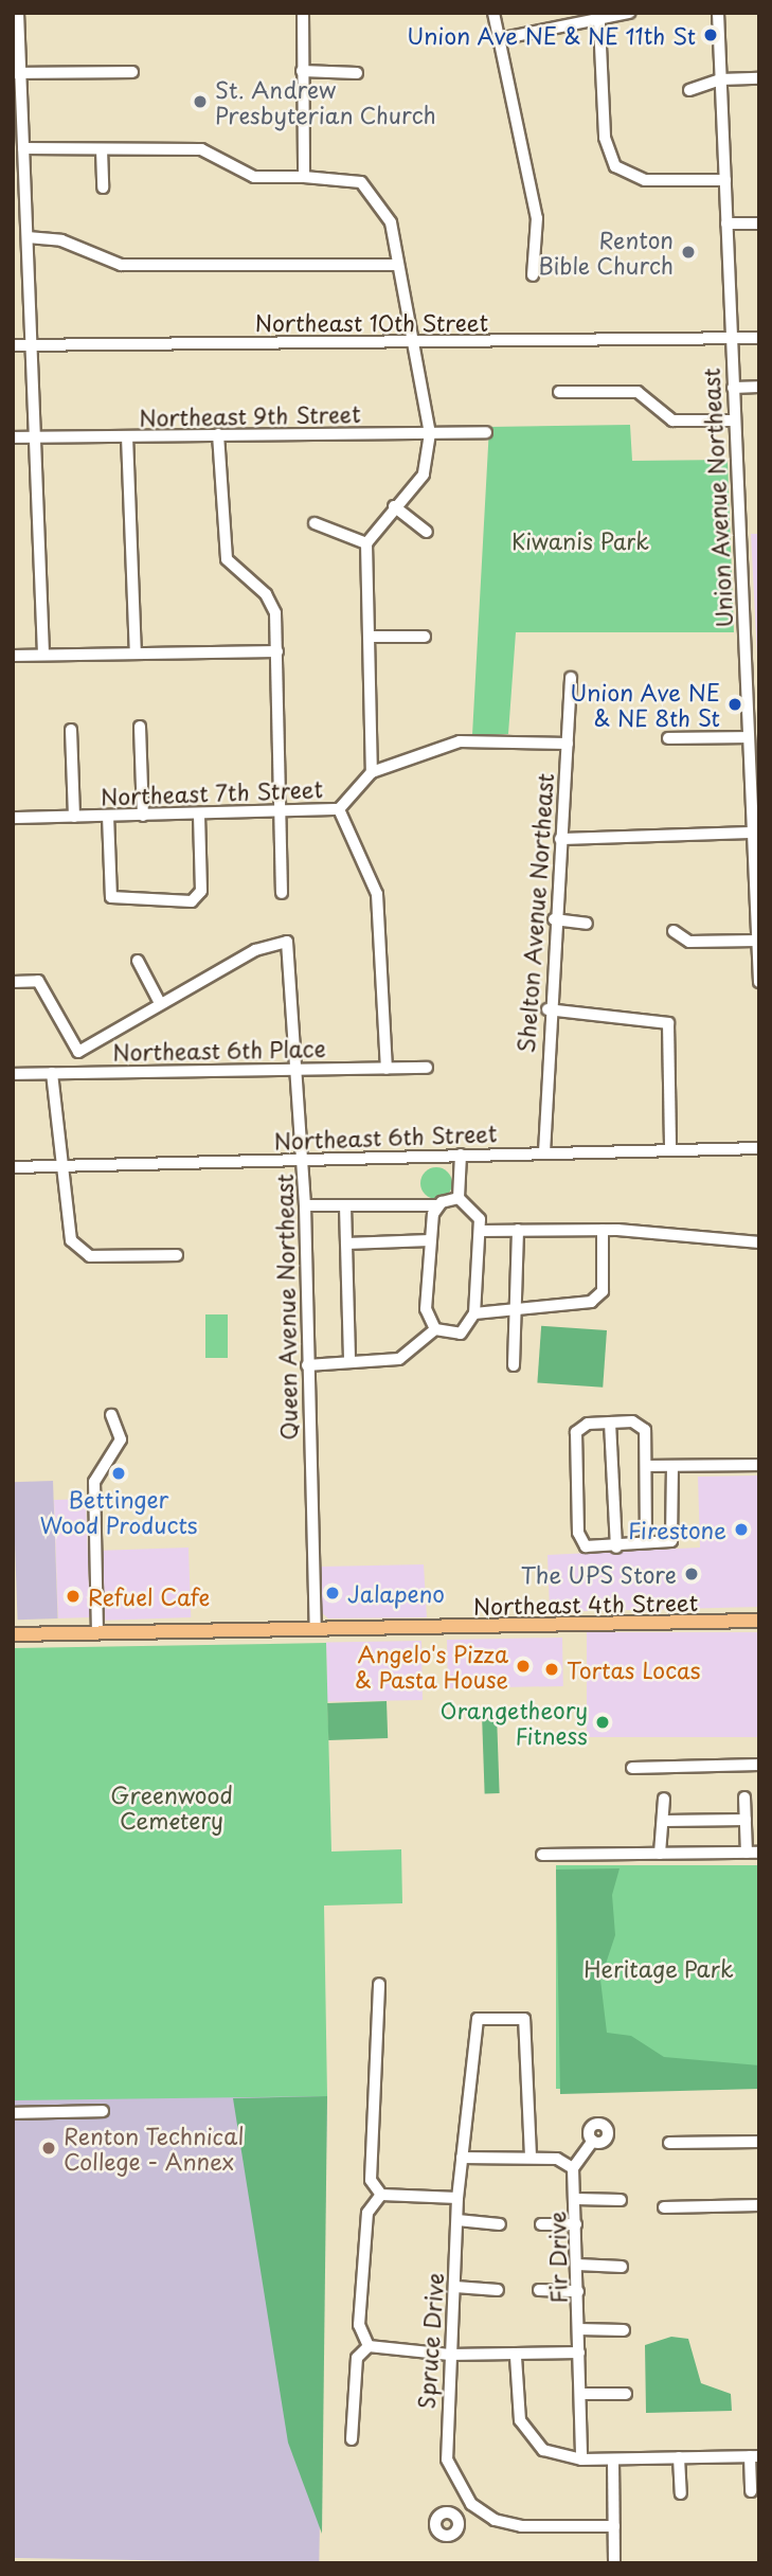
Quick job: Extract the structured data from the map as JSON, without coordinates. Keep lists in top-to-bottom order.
{
  "streets": {
    "main road": ["Northeast 4th Street"],
    "street": [
      "Northeast 10th Street",
      "Northeast 9th Street",
      "Union Avenue Northeast",
      "Northeast 7th Street",
      "Shelton Avenue Northeast",
      "Northeast 6th Place",
      "Northeast 6th Street",
      "Queen Avenue Northeast",
      "Fir Drive",
      "Spruce Drive"
    ]
  },
  "crossings": [
    ["Northeast 10th Street", "Union Avenue Northeast"],
    ["Northeast 7th Street", "Shelton Avenue Northeast"],
    ["Shelton Avenue Northeast", "Northeast 6th Street"],
    ["Northeast 6th Place", "Queen Avenue Northeast"],
    ["Northeast 6th Street", "Queen Avenue Northeast"],
    ["Queen Avenue Northeast", "Northeast 4th Street"]
  ],
  "parks": ["Kiwanis Park", "Greenwood Cemetery", "Heritage Park"],
  "places": [
    "Union Ave NE & NE 11th St",
    "St. Andrew Presbyterian Church",
    "Renton Bible Church",
    "Union Ave NE & NE 8th St",
    "Bettinger Wood Products",
    "Firestone",
    "The UPS Store",
    "Jalapeno",
    "Refuel Cafe",
    "Angelo's Pizza & Pasta House",
    "Tortas Locas",
    "Orangetheory Fitness",
    "Renton Technical College - Annex"
  ]
}
